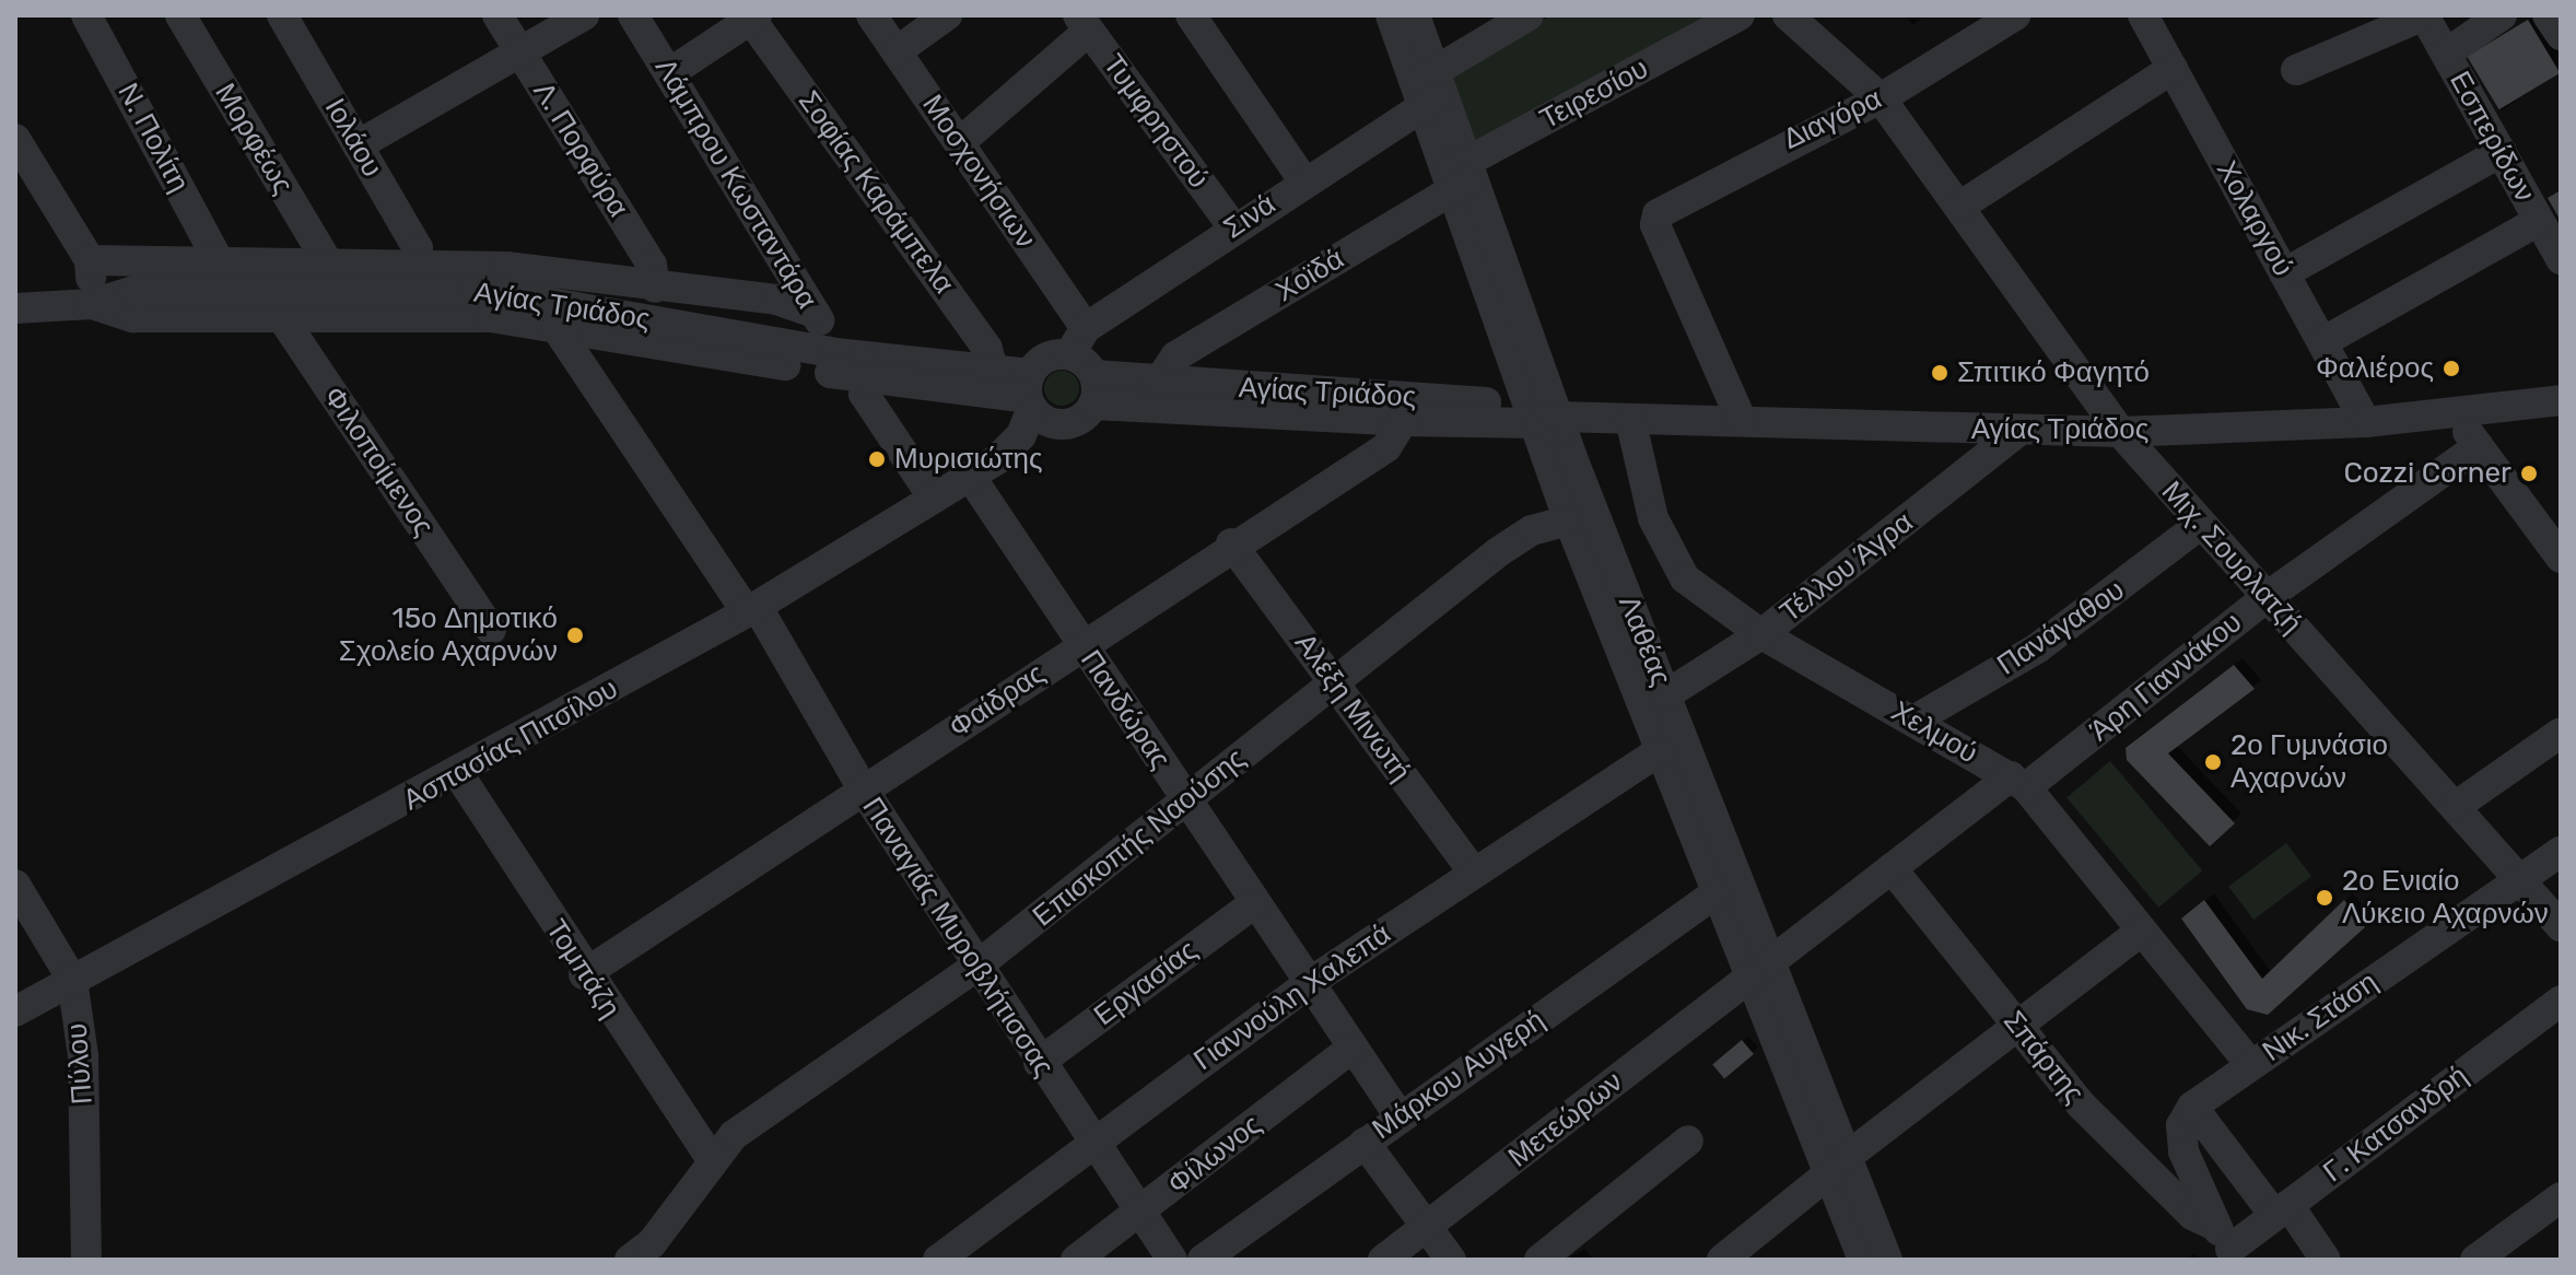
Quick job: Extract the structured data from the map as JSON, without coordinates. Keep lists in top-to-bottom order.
{
  "streets": {
    "street": [
      "Τειρεσίου",
      "Διαγόρα",
      "Τυμφρηστού",
      "Εσπερίδων",
      "Ν. Πολίτη",
      "Ιολάου",
      "Μορφέως",
      "Λ. Πορφύρα",
      "Μοσχονήσιων",
      "Λάμπρου Κωσταντάρα",
      "Σοφίας Καράμπελα",
      "Σινά",
      "Χολαργού",
      "Χοϊδά",
      "Αγίας Τριάδος",
      "Φιλοποίμενος",
      "Μιχ. Σουρλατζή",
      "Τέλλου Άγρα",
      "Πανάγαθου",
      "Λαθέας",
      "Άρη Γιαννάκου",
      "Φαίδρας",
      "Αλέξη Μινωτή",
      "Πανδώρας",
      "Χελμού",
      "Ασπασίας Πιτσίλου",
      "Επισκοπής Ναούσης",
      "Παναγιάς Μυροβλήτισσας",
      "Τομπάζη",
      "Εργασίας",
      "Γιαννούλη Χαλεπά",
      "Νικ. Στάση",
      "Σπάρτης",
      "Πύλου",
      "Μάρκου Αυγερή",
      "Μετεώρων",
      "Γ. Κατσανδρή",
      "Φίλωνος"
    ]
  },
  "crossings": [
    ["Τειρεσίου", "Χοϊδά"],
    ["Τειρεσίου", "Λαθέας"],
    ["Διαγόρα", "Αγίας Τριάδος"],
    ["Διαγόρα", "Μιχ. Σουρλατζή"],
    ["Τυμφρηστού", "Σινά"],
    ["Ν. Πολίτη", "Αγίας Τριάδος"],
    ["Ιολάου", "Αγίας Τριάδος"],
    ["Μορφέως", "Αγίας Τριάδος"],
    ["Λ. Πορφύρα", "Αγίας Τριάδος"],
    ["Μοσχονήσιων", "Σινά"],
    ["Λάμπρου Κωσταντάρα", "Αγίας Τριάδος"],
    ["Λάμπρου Κωσταντάρα", "Ασπασίας Πιτσίλου"],
    ["Σοφίας Καράμπελα", "Αγίας Τριάδος"],
    ["Σινά", "Λαθέας"],
    ["Χολαργού", "Αγίας Τριάδος"],
    ["Χοϊδά", "Αγίας Τριάδος"],
    ["Χοϊδά", "Λαθέας"],
    ["Αγίας Τριάδος", "Φιλοποίμενος"],
    ["Αγίας Τριάδος", "Μιχ. Σουρλατζή"],
    ["Αγίας Τριάδος", "Τέλλου Άγρα"],
    ["Αγίας Τριάδος", "Λαθέας"],
    ["Αγίας Τριάδος", "Φαίδρας"],
    ["Αγίας Τριάδος", "Χελμού"],
    ["Αγίας Τριάδος", "Ασπασίας Πιτσίλου"],
    ["Αγίας Τριάδος", "Παναγιάς Μυροβλήτισσας"],
    ["Μιχ. Σουρλατζή", "Πανάγαθου"],
    ["Μιχ. Σουρλατζή", "Άρη Γιαννάκου"],
    ["Μιχ. Σουρλατζή", "Νικ. Στάση"],
    ["Τέλλου Άγρα", "Λαθέας"],
    ["Τέλλου Άγρα", "Χελμού"],
    ["Πανάγαθου", "Χελμού"],
    ["Λαθέας", "Επισκοπής Ναούσης"],
    ["Λαθέας", "Γιαννούλη Χαλεπά"],
    ["Λαθέας", "Μάρκου Αυγερή"],
    ["Λαθέας", "Μετεώρων"],
    ["Άρη Γιαννάκου", "Χελμού"],
    ["Άρη Γιαννάκου", "Μετεώρων"],
    ["Φαίδρας", "Αλέξη Μινωτή"],
    ["Φαίδρας", "Πανδώρας"],
    ["Φαίδρας", "Παναγιάς Μυροβλήτισσας"],
    ["Φαίδρας", "Τομπάζη"],
    ["Αλέξη Μινωτή", "Επισκοπής Ναούσης"],
    ["Αλέξη Μινωτή", "Γιαννούλη Χαλεπά"],
    ["Πανδώρας", "Ασπασίας Πιτσίλου"],
    ["Πανδώρας", "Επισκοπής Ναούσης"],
    ["Πανδώρας", "Εργασίας"],
    ["Πανδώρας", "Γιαννούλη Χαλεπά"],
    ["Πανδώρας", "Μάρκου Αυγερή"],
    ["Πανδώρας", "Φίλωνος"],
    ["Χελμού", "Νικ. Στάση"],
    ["Χελμού", "Μετεώρων"],
    ["Ασπασίας Πιτσίλου", "Παναγιάς Μυροβλήτισσας"],
    ["Ασπασίας Πιτσίλου", "Τομπάζη"],
    ["Ασπασίας Πιτσίλου", "Πύλου"],
    ["Επισκοπής Ναούσης", "Παναγιάς Μυροβλήτισσας"],
    ["Επισκοπής Ναούσης", "Τομπάζη"],
    ["Παναγιάς Μυροβλήτισσας", "Εργασίας"],
    ["Παναγιάς Μυροβλήτισσας", "Γιαννούλη Χαλεπά"],
    ["Παναγιάς Μυροβλήτισσας", "Φίλωνος"],
    ["Σπάρτης", "Μετεώρων"],
    ["Σπάρτης", "Γ. Κατσανδρή"]
  ],
  "places": [
    "Φαλιέρος",
    "Σπιτικό Φαγητό",
    "Μυρισιώτης",
    "Cozzi Corner",
    "15ο Δημοτικό Σχολείο Αχαρνών",
    "2ο Γυμνάσιο Αχαρνών",
    "2ο Ενιαίο Λύκειο Αχαρνών"
  ]
}
